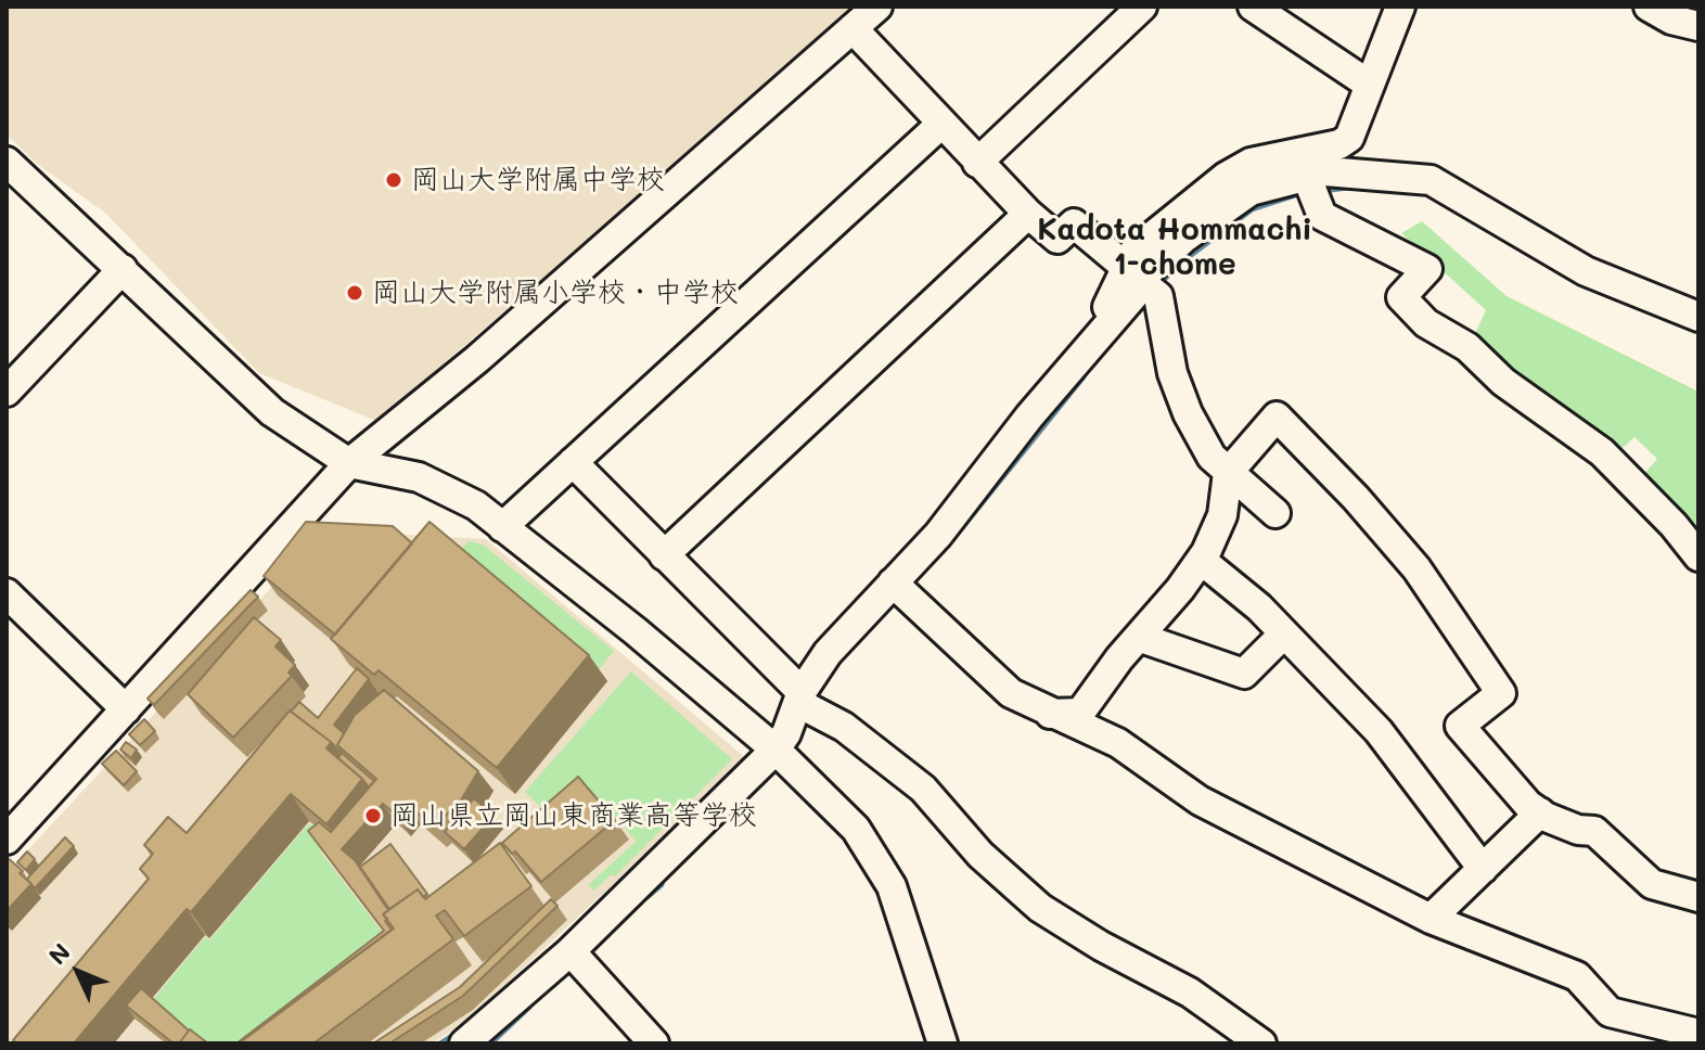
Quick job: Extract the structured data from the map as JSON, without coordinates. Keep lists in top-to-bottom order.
{
  "districts": ["Kadota Hommachi 1-chome"],
  "places": ["岡山大学附属中学校", "岡山大学附属小学校・中学校", "岡山県立岡山東商業高等学校"],
  "north": "top left"
}
